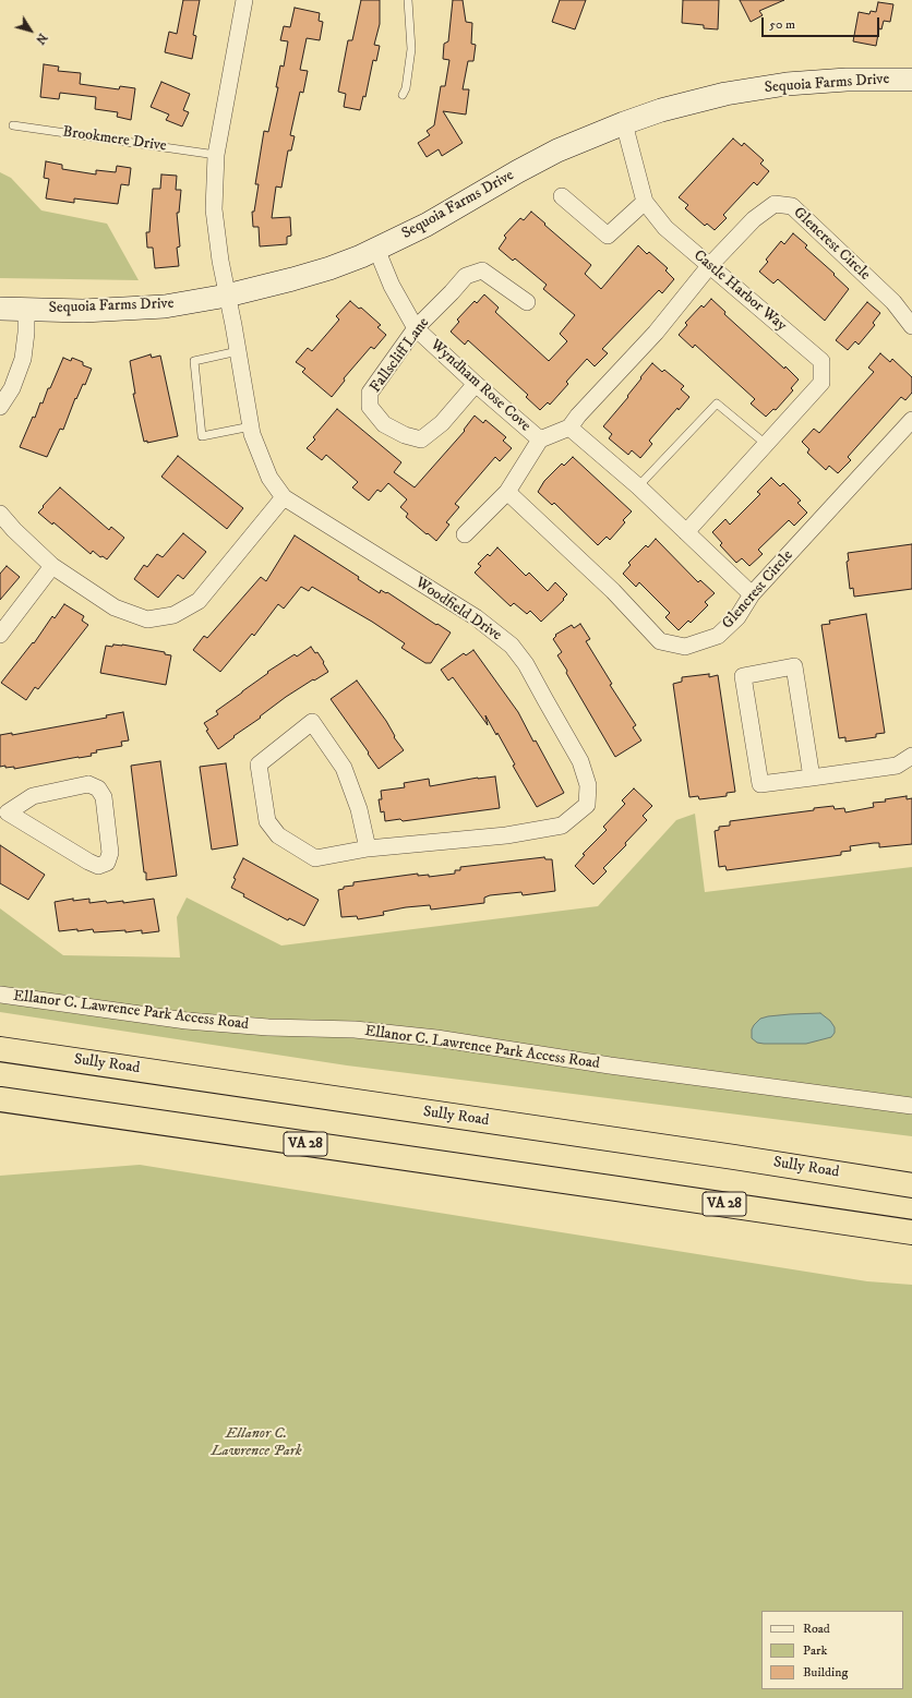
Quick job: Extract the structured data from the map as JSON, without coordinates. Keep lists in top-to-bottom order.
{
  "streets": {
    "highway": ["Sully Road", "VA 28"],
    "street": [
      "Sequoia Farms Drive",
      "Glencrest Circle",
      "Castle Harbor Way",
      "Fallscliff Lane",
      "Wyndham Rose Cove",
      "Woodfield Drive",
      "Ellanor C. Lawrence Park Access Road"
    ],
    "lane": ["Brookmere Drive"]
  },
  "crossings": [
    ["Sequoia Farms Drive", "Castle Harbor Way"],
    ["Sequoia Farms Drive", "Wyndham Rose Cove"],
    ["Sequoia Farms Drive", "Woodfield Drive"],
    ["Glencrest Circle", "Castle Harbor Way"],
    ["Glencrest Circle", "Wyndham Rose Cove"],
    ["Fallscliff Lane", "Wyndham Rose Cove"]
  ],
  "parks": ["Ellanor C. Lawrence Park"],
  "legend": ["Road", "Park", "Building"],
  "scale_bar": "50 m",
  "north": "bottom right"
}
